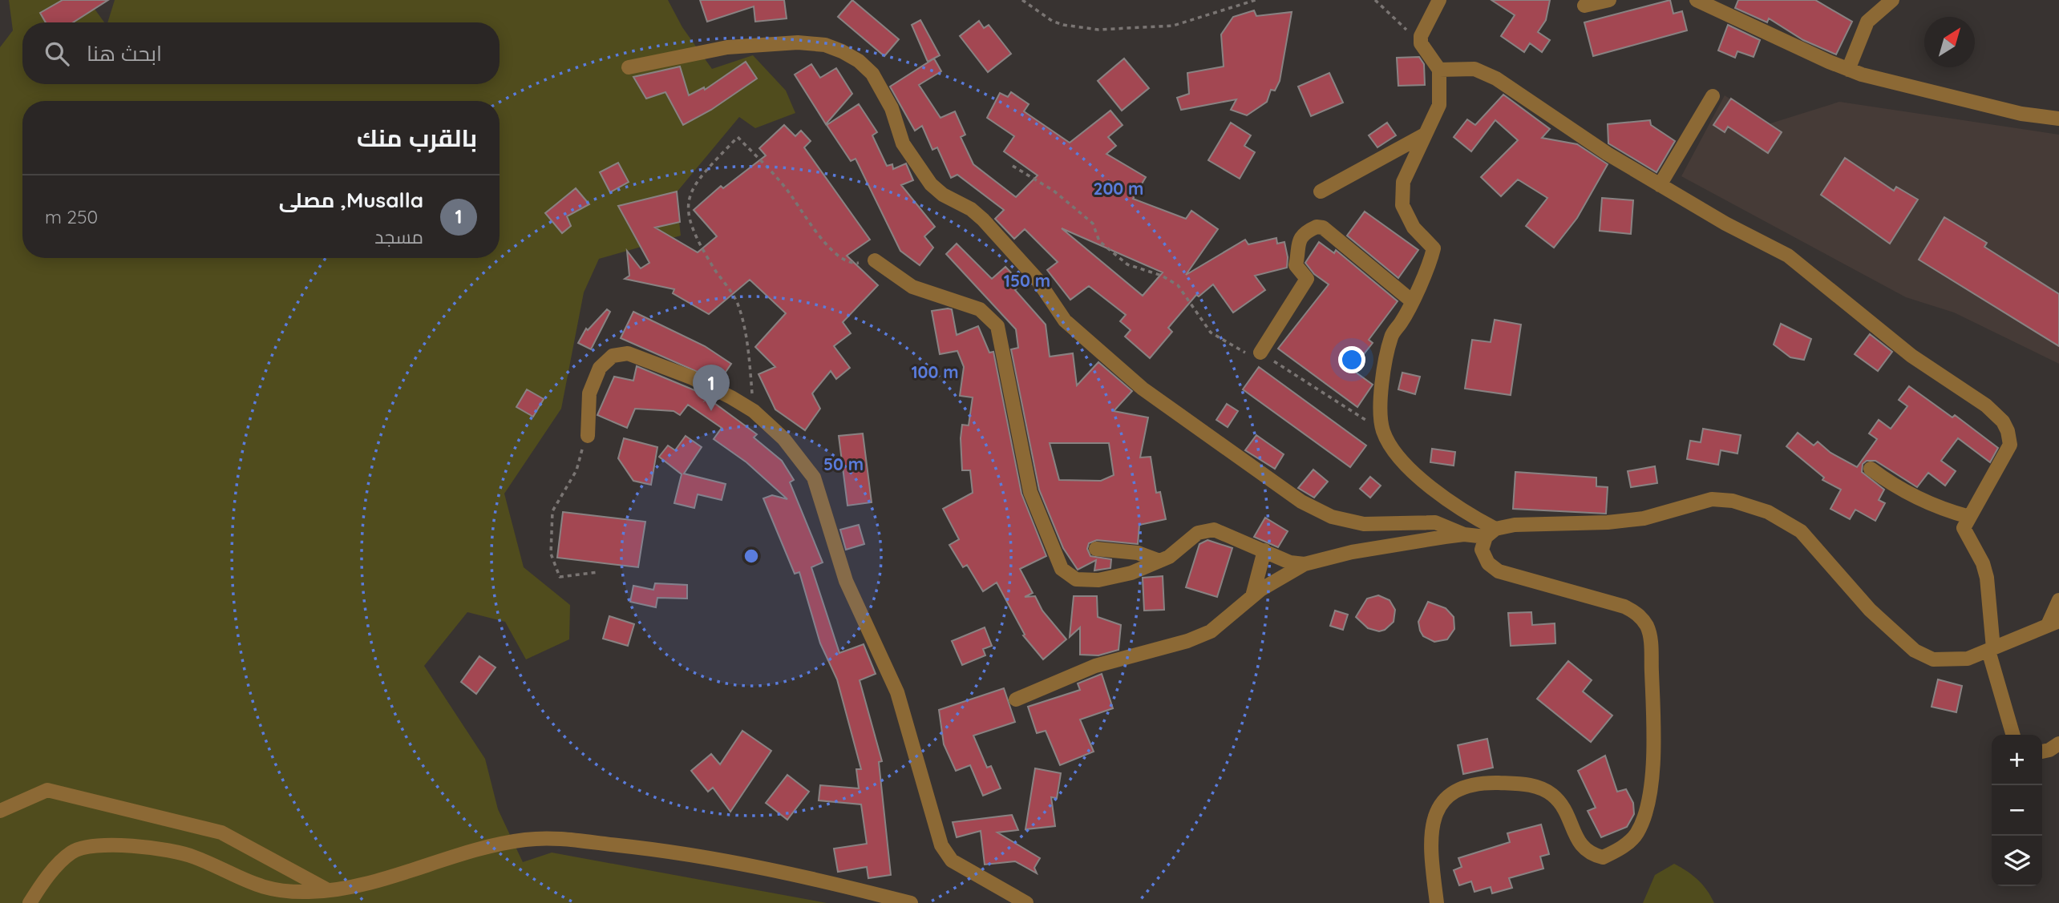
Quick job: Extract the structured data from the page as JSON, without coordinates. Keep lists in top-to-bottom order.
{
  "north": "top right",
  "page": {
    "search": "ابحث هنا",
    "heading": "بالقرب منك",
    "list": [
      {
        "mark": "1",
        "name": "Musalla, مصلى",
        "note": "مسجد",
        "value": "250 m"
      }
    ],
    "pins": "1",
    "map_buttons": ["+", "−"]
  },
  "rings": [
    "200 m",
    "150 m",
    "100 m",
    "50 m"
  ]
}
